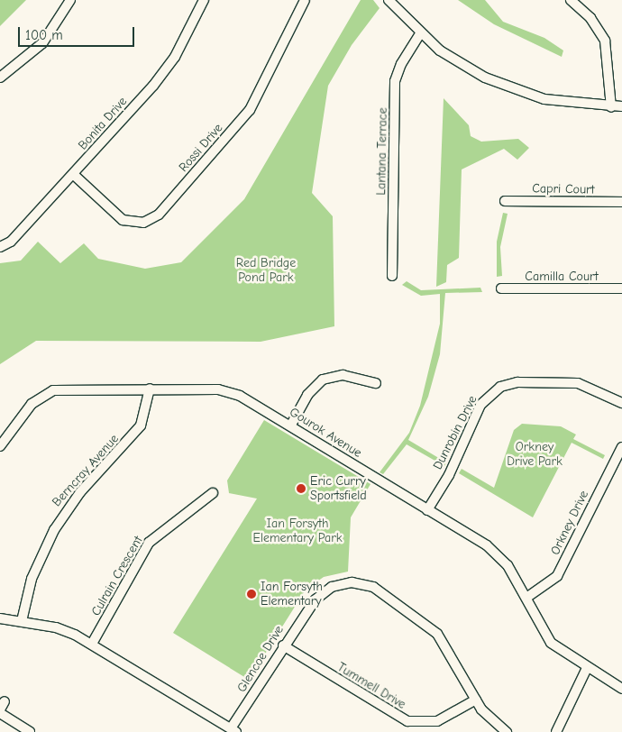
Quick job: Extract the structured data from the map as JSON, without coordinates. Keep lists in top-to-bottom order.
{
  "streets": {
    "street": [
      "Bonita Drive",
      "Rossi Drive",
      "Lantana Terrace",
      "Capri Court",
      "Camilla Court",
      "Gourok Avenue",
      "Dunrobin Drive",
      "Berncray Avenue",
      "Orkney Drive",
      "Culrain Crescent",
      "Glencoe Drive",
      "Tummell Drive"
    ]
  },
  "crossings": [
    ["Bonita Drive", "Rossi Drive"],
    ["Gourok Avenue", "Dunrobin Drive"],
    ["Gourok Avenue", "Berncray Avenue"],
    ["Gourok Avenue", "Orkney Drive"],
    ["Glencoe Drive", "Tummell Drive"]
  ],
  "parks": ["Red Bridge Pond Park", "Orkney Drive Park", "Ian Forsyth Elementary Park"],
  "places": ["Eric Curry Sportsfield", "Ian Forsyth Elementary"],
  "scale_bar": "100 m"
}
